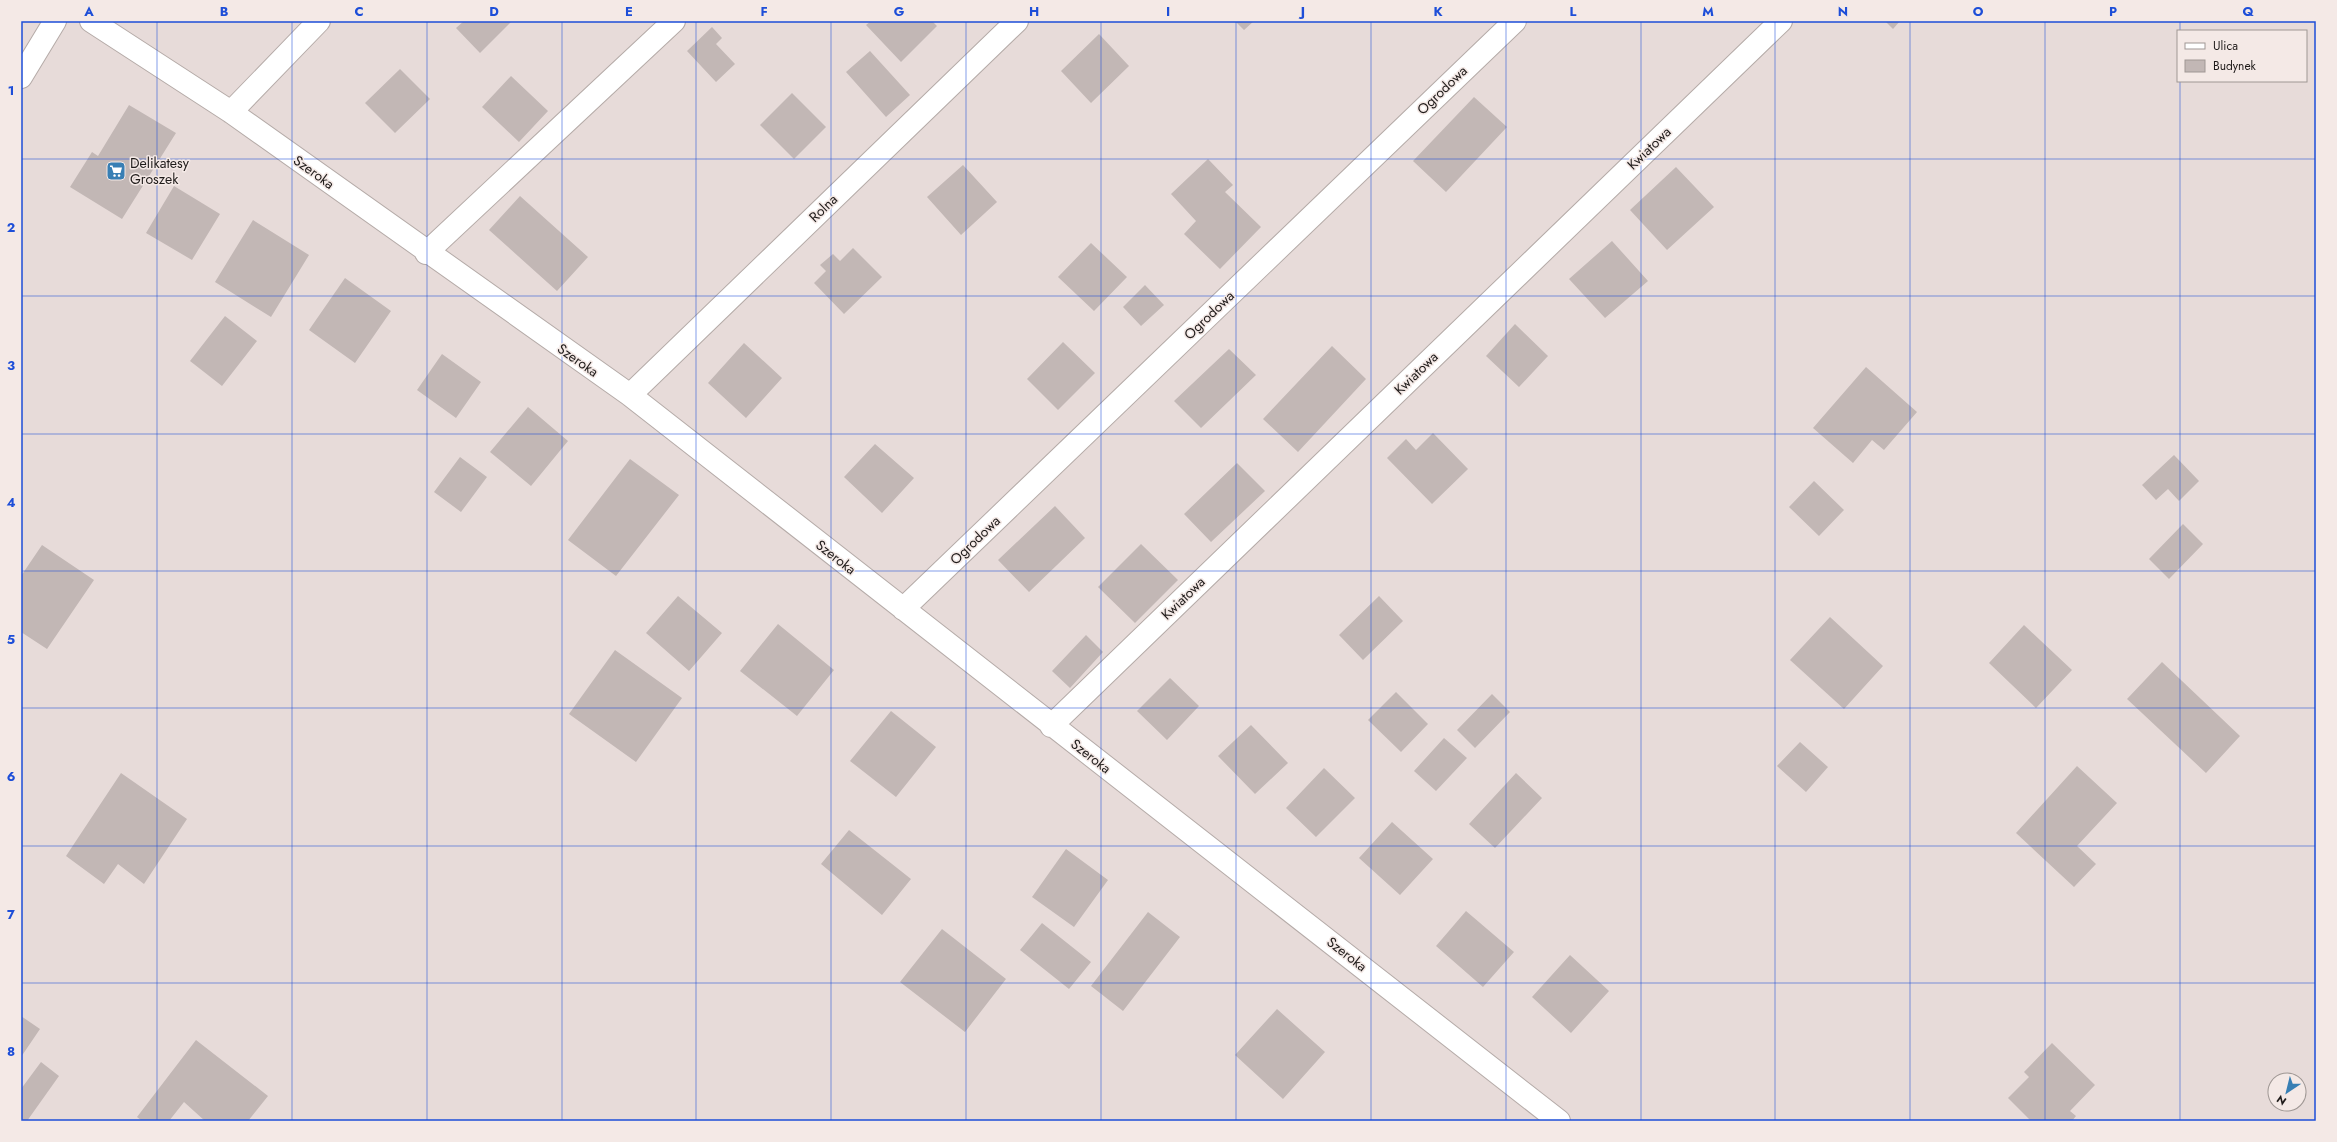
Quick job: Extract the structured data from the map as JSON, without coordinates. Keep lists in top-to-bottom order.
{
  "streets": {
    "street": [
      "Ogrodowa",
      "Kwiatowa",
      "Szeroka",
      "Rolna"
    ]
  },
  "crossings": [
    ["Ogrodowa", "Szeroka"],
    ["Kwiatowa", "Szeroka"],
    ["Szeroka", "Rolna"]
  ],
  "places": {
    "supermarket": ["Delikatesy Groszek"]
  },
  "legend": ["Ulica", "Budynek"],
  "north": "bottom left",
  "grid": {
    "columns": [
      "A",
      "B",
      "C",
      "D",
      "E",
      "F",
      "G",
      "H",
      "I",
      "J",
      "K",
      "L",
      "M",
      "N",
      "O",
      "P",
      "Q"
    ],
    "rows": [
      "1",
      "2",
      "3",
      "4",
      "5",
      "6",
      "7",
      "8"
    ]
  }
}
